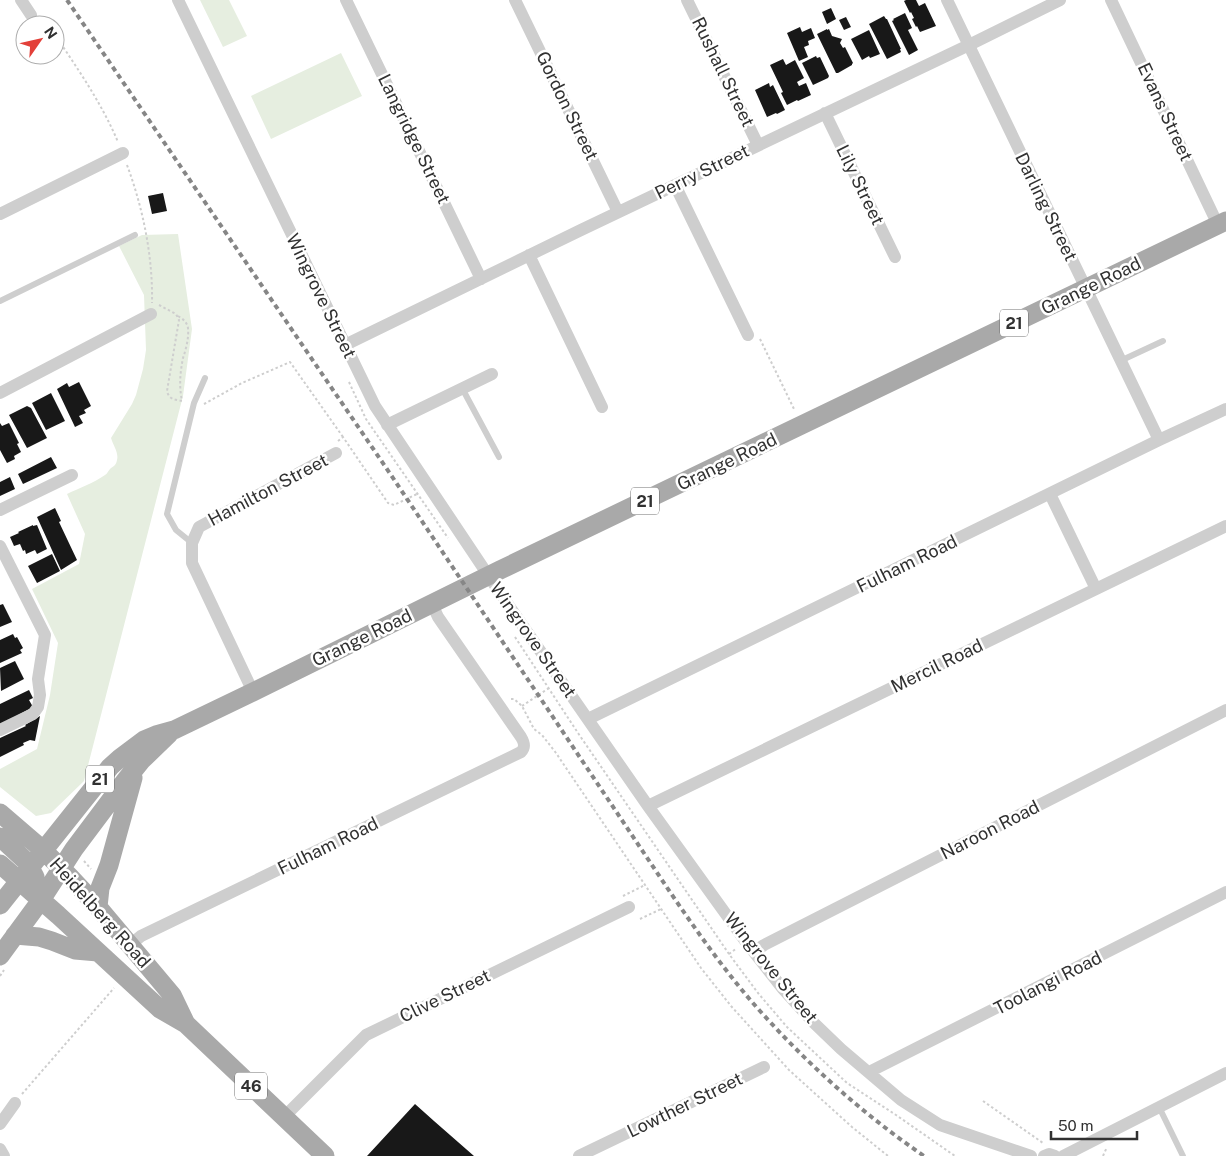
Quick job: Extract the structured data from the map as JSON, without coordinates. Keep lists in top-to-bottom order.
{
  "streets": {
    "main road": [
      "Grange Road",
      "21",
      "Heidelberg Road",
      "46"
    ],
    "street": [
      "Rushall Street",
      "Gordon Street",
      "Evans Street",
      "Langridge Street",
      "Perry Street",
      "Lily Street",
      "Darling Street",
      "Wingrove Street",
      "Hamilton Street",
      "Fulham Road",
      "Mercil Road",
      "Naroon Road",
      "Toolangi Road",
      "Clive Street",
      "Lowther Street"
    ]
  },
  "crossings": [
    ["Rushall Street", "Perry Street"],
    ["Gordon Street", "Perry Street"],
    ["Evans Street", "Grange Road"],
    ["Langridge Street", "Perry Street"],
    ["Perry Street", "Lily Street"],
    ["Perry Street", "Darling Street"],
    ["Perry Street", "Wingrove Street"],
    ["Darling Street", "Grange Road"],
    ["Darling Street", "Fulham Road"],
    ["Grange Road", "Wingrove Street"],
    ["Grange Road", "21"],
    ["Grange Road", "Hamilton Street"],
    ["Grange Road", "Fulham Road"],
    ["Grange Road", "Heidelberg Road"],
    ["Wingrove Street", "Fulham Road"],
    ["Wingrove Street", "Mercil Road"],
    ["Wingrove Street", "Naroon Road"],
    ["Wingrove Street", "Toolangi Road"],
    ["21", "Heidelberg Road"],
    ["Fulham Road", "Heidelberg Road"],
    ["Heidelberg Road", "Clive Street"]
  ],
  "scale_bar": "50 m",
  "north": "top right"
}
